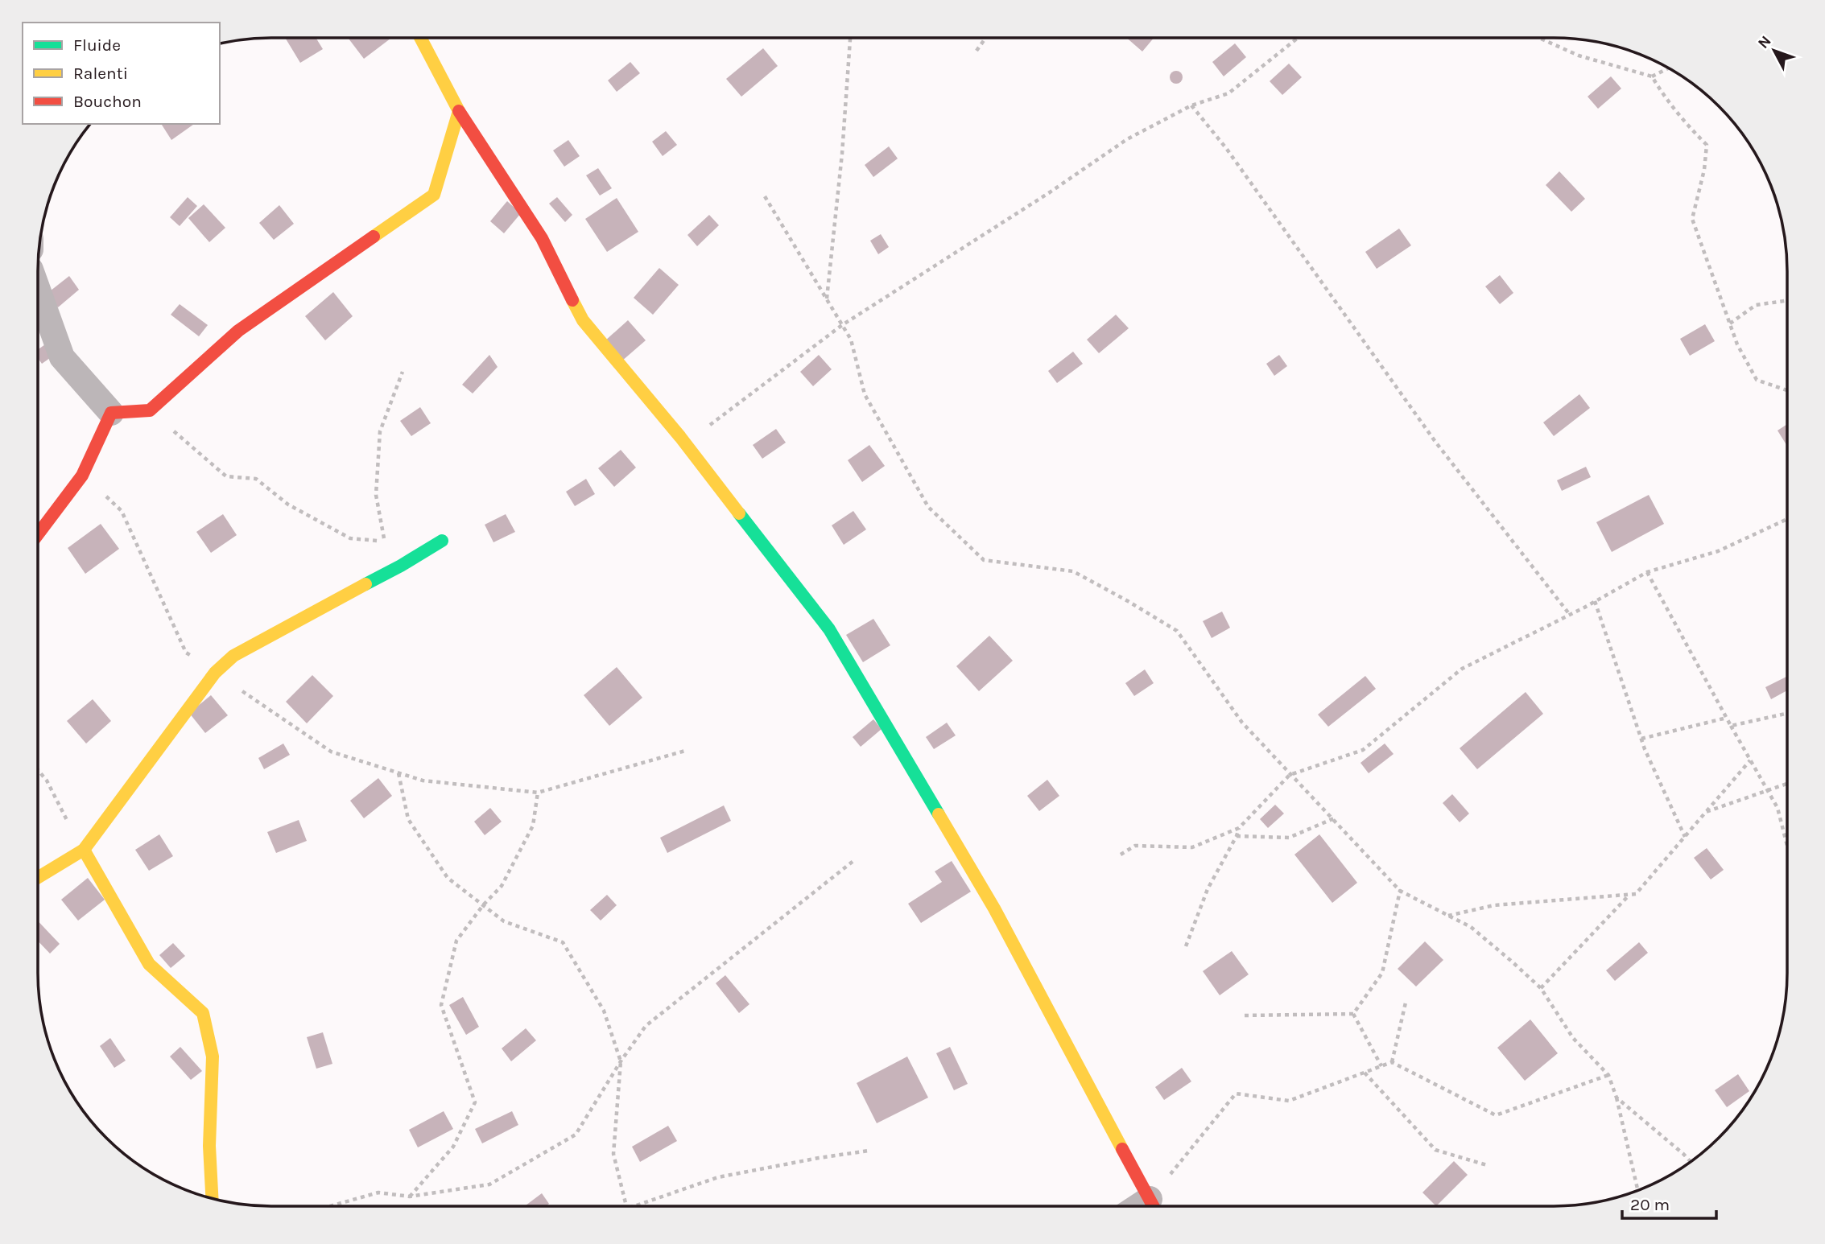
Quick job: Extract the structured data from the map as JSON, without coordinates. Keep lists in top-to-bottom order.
{
  "legend": ["Fluide", "Ralenti", "Bouchon"],
  "scale_bar": "20 m",
  "north": "top left"
}
